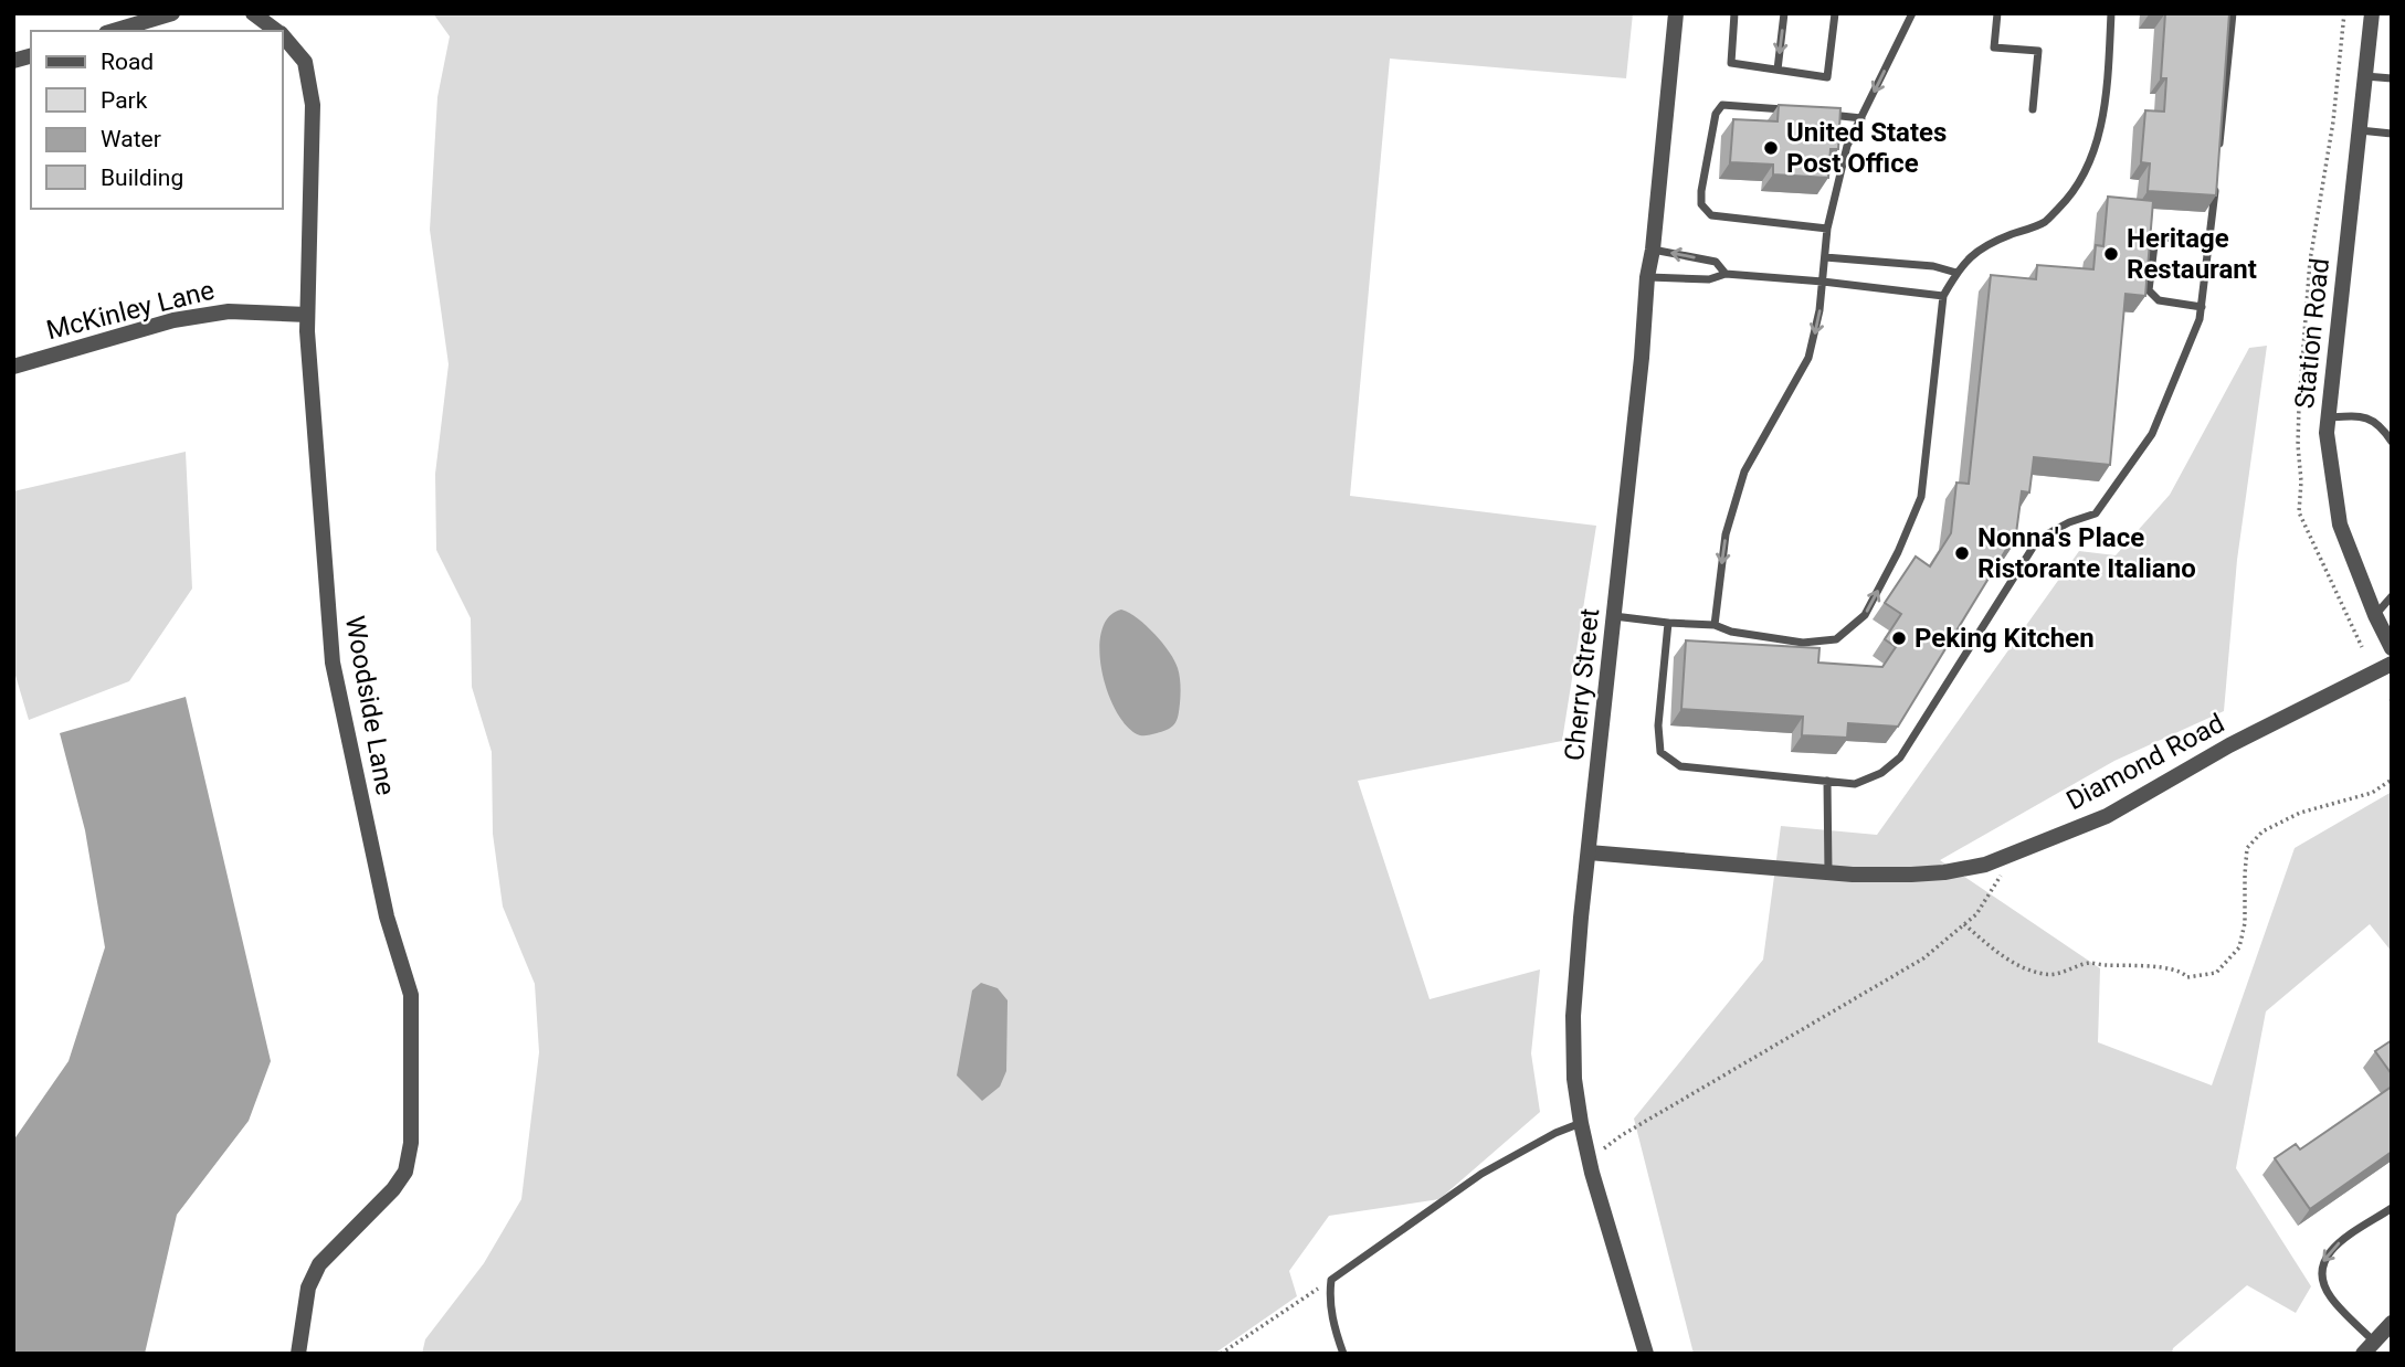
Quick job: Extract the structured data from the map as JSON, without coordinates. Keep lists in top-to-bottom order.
{
  "streets": {
    "street": [
      "McKinley Lane",
      "Station Road",
      "Cherry Street",
      "Woodside Lane",
      "Diamond Road"
    ]
  },
  "crossings": [
    ["McKinley Lane", "Woodside Lane"],
    ["Cherry Street", "Diamond Road"]
  ],
  "places": [
    "United States Post Office",
    "Heritage Restaurant",
    "Nonna's Place Ristorante Italiano",
    "Peking Kitchen"
  ],
  "legend": [
    "Road",
    "Park",
    "Water",
    "Building"
  ]
}
